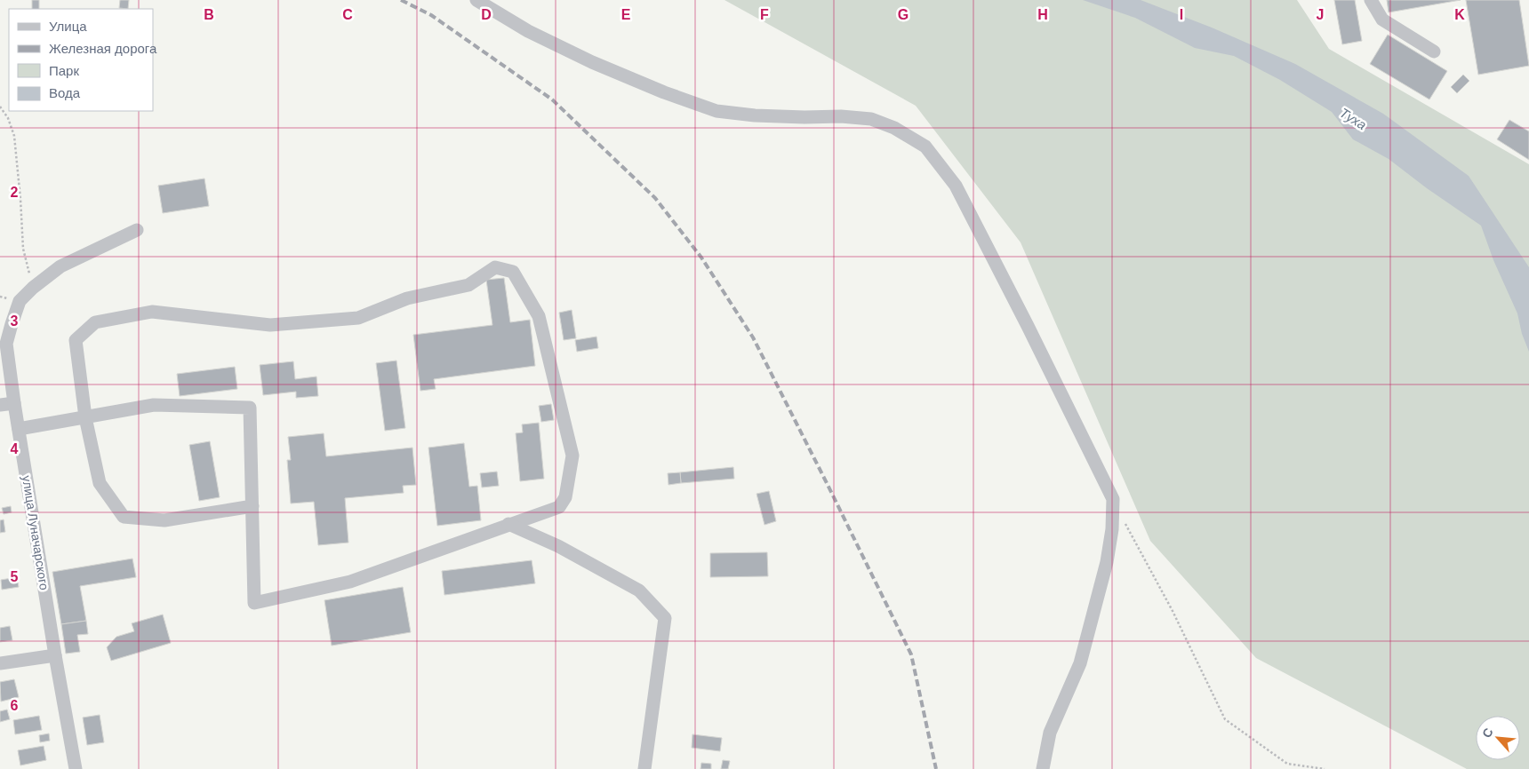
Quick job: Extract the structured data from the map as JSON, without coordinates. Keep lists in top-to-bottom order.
{
  "streets": {
    "street": ["улица Луначарского"]
  },
  "water": ["Туха"],
  "legend": [
    "Улица",
    "Железная дорога",
    "Парк",
    "Вода"
  ],
  "north": "top left",
  "grid": {
    "columns": [
      "B",
      "C",
      "D",
      "E",
      "F",
      "G",
      "H",
      "I",
      "J",
      "K"
    ],
    "rows": [
      "2",
      "3",
      "4",
      "5",
      "6"
    ]
  }
}
